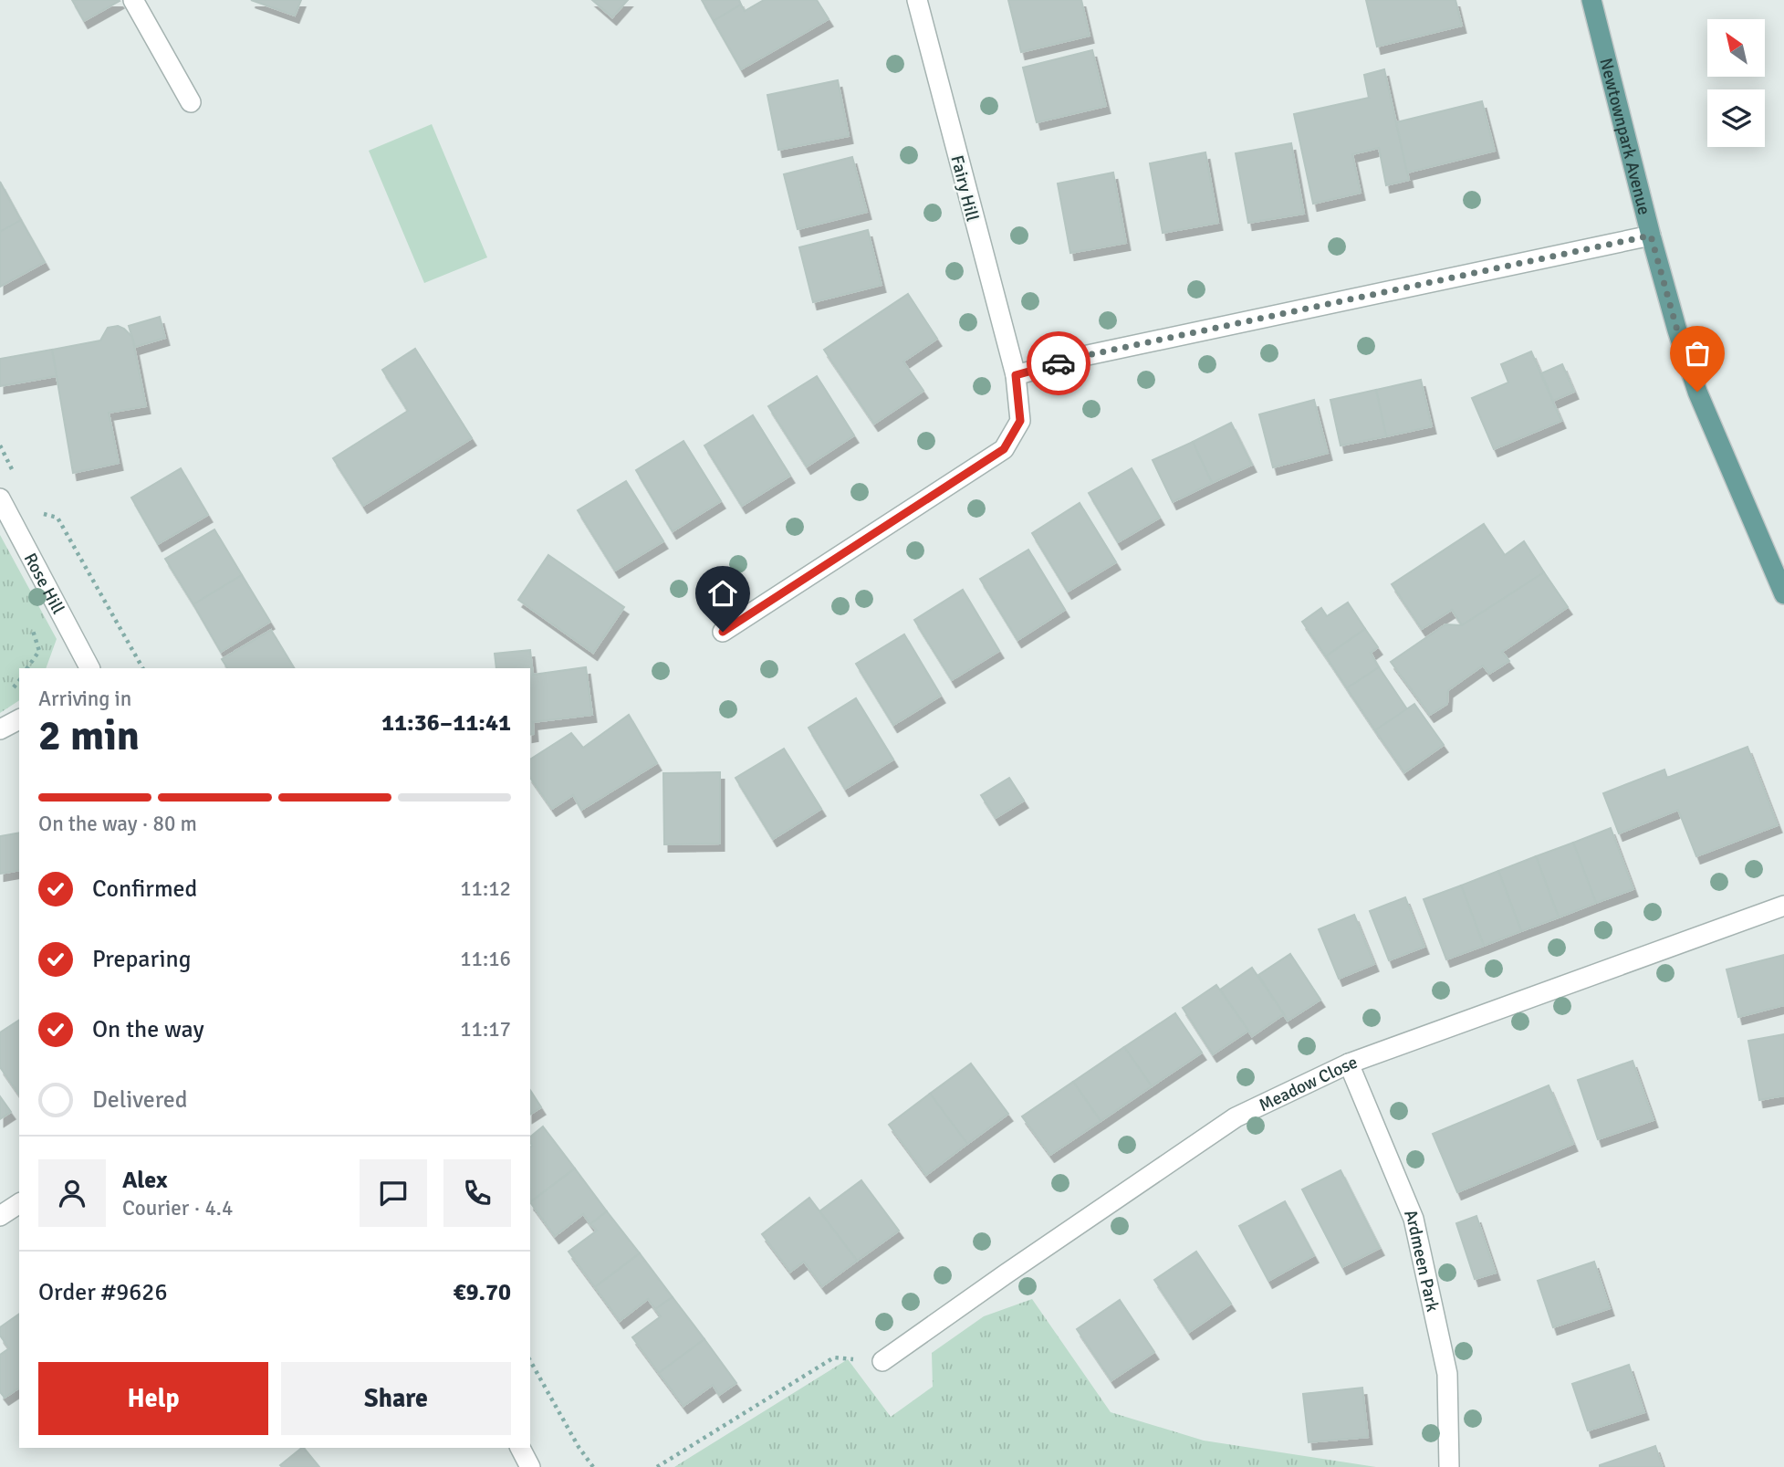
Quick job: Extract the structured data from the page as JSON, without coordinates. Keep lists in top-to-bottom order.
{
  "streets": {
    "main road": ["Newtownpark Avenue"],
    "street": [
      "Fairy Hill",
      "Rose Hill",
      "Meadow Close",
      "Ardmeen Park"
    ]
  },
  "crossings": [
    ["Meadow Close", "Ardmeen Park"]
  ],
  "north": "top left",
  "page": {
    "heading": ["2 min", "Arriving in", "11:36–11:41"],
    "panel": [
      "Alex",
      "Courier · 4.4",
      "Order #9626",
      "€9.70"
    ],
    "bar": "On the way · 80 m",
    "list": [
      ["Confirmed", "11:12"],
      ["Preparing", "11:16"],
      ["On the way", "11:17"],
      "Delivered"
    ],
    "buttons": ["Help", "Share"]
  }
}
